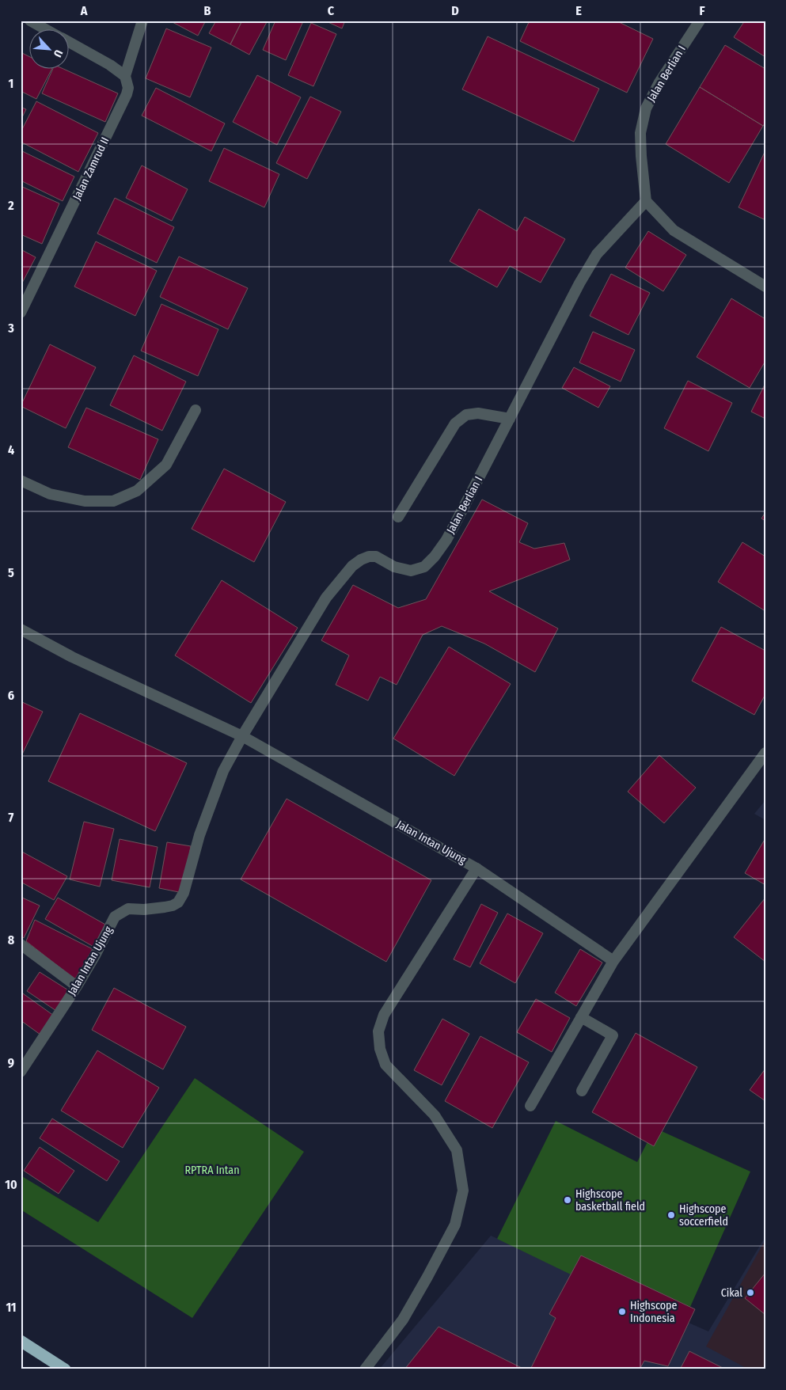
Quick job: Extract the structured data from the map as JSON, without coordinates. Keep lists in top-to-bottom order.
{
  "streets": {
    "street": ["Jalan Berlian I", "Jalan Zamrud II", "Jalan Intan Ujung"]
  },
  "crossings": [
    ["Jalan Berlian I", "Jalan Intan Ujung"]
  ],
  "parks": ["RPTRA Intan"],
  "places": [
    "Highscope basketball field",
    "Highscope soccerfield",
    "Cikal",
    "Highscope Indonesia"
  ],
  "north": "bottom right",
  "grid": {
    "columns": [
      "A",
      "B",
      "C",
      "D",
      "E",
      "F"
    ],
    "rows": [
      "1",
      "2",
      "3",
      "4",
      "5",
      "6",
      "7",
      "8",
      "9",
      "10",
      "11"
    ]
  }
}
